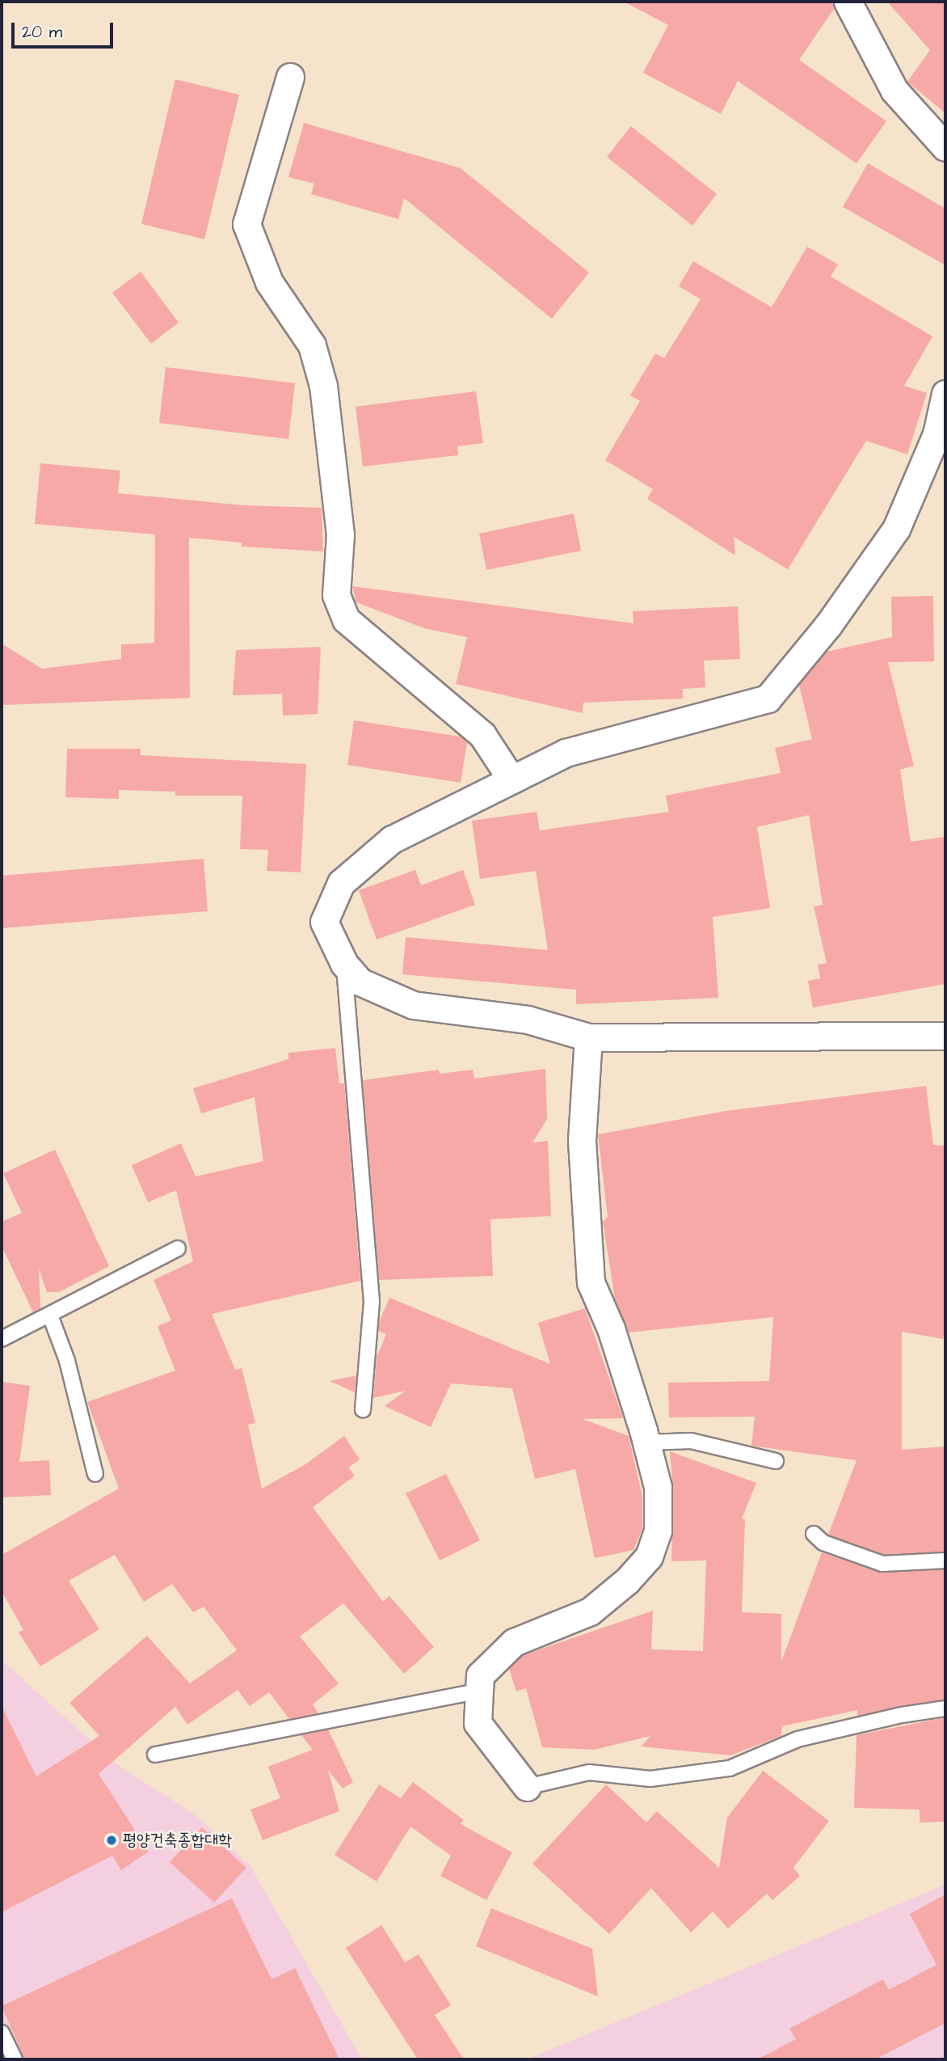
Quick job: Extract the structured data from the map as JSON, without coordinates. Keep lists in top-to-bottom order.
{
  "places": ["평양건축종합대학"],
  "scale_bar": "20 m"
}
